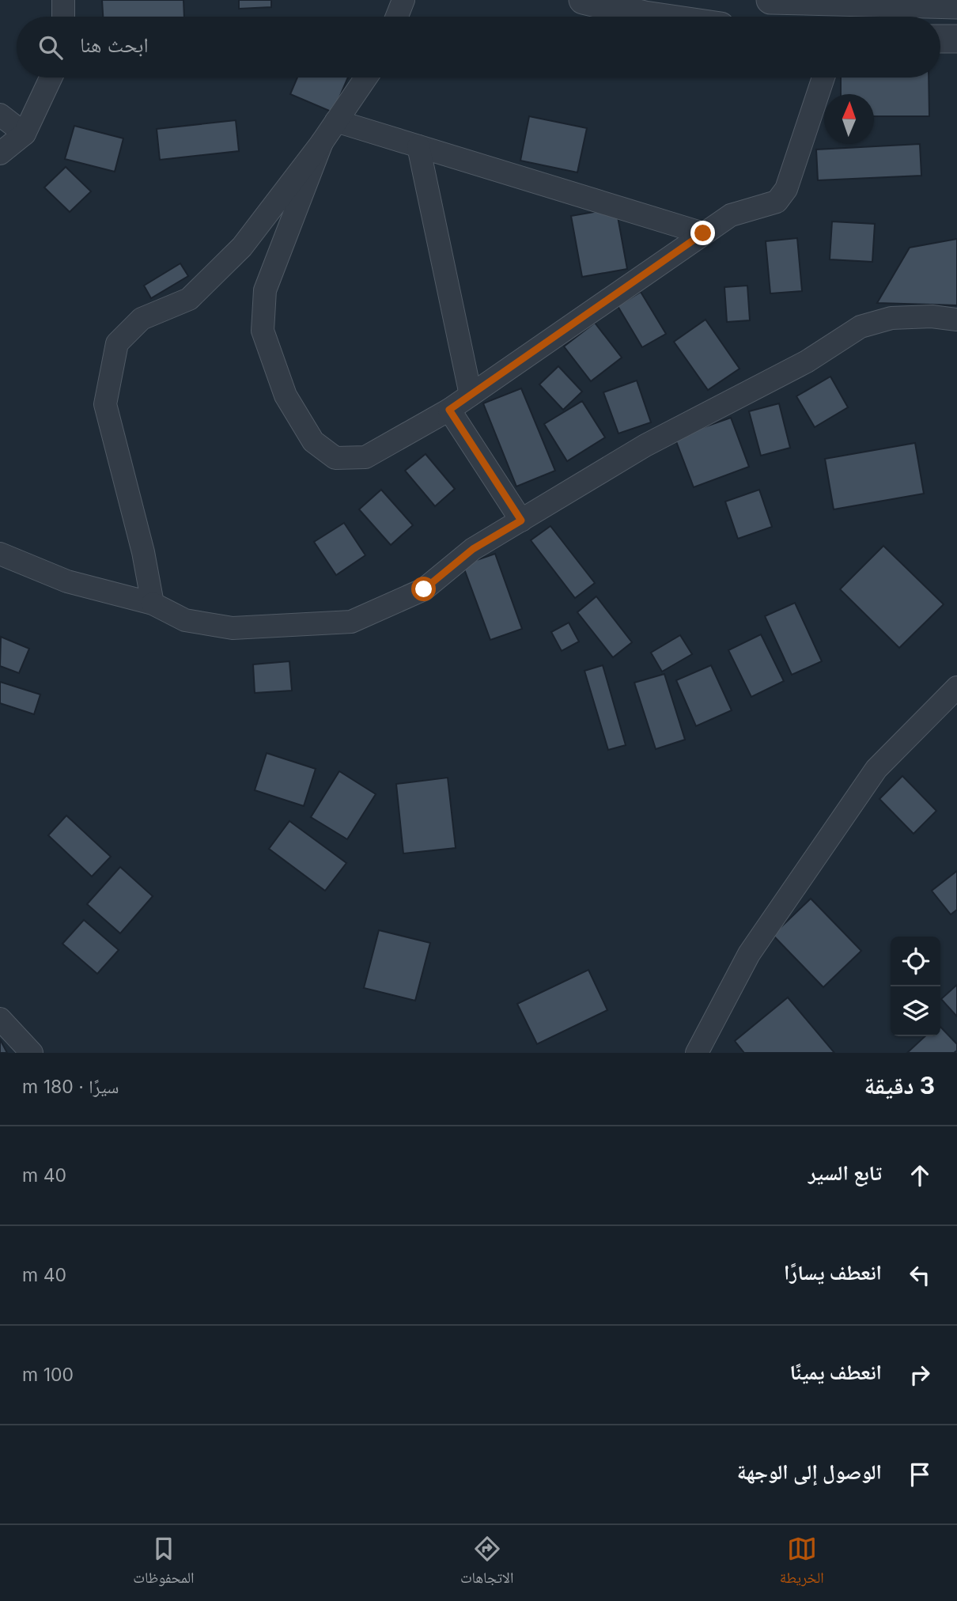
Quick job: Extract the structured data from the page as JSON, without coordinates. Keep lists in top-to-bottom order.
{
  "north": "top",
  "page": {
    "search": "ابحث هنا",
    "heading": ["3 دقيقة", "سيرًا · 180 m"],
    "list": [
      ["تابع السير", "40 m"],
      ["انعطف يسارًا", "40 m"],
      ["انعطف يمينًا", "100 m"],
      "الوصول إلى الوجهة"
    ],
    "nav": ["الخريطة", "الاتجاهات", "المحفوظات"]
  }
}
